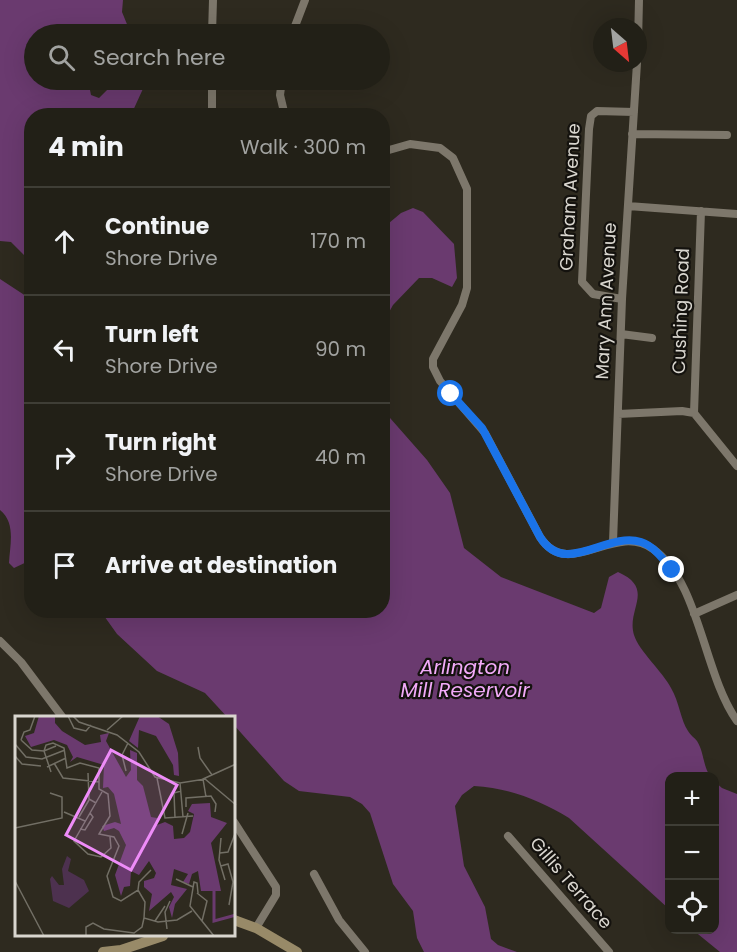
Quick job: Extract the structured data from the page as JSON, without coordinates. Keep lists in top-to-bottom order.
{
  "streets": {
    "street": [
      "Graham Avenue",
      "Mary Ann Avenue",
      "Cushing Road",
      "Gillis Terrace"
    ]
  },
  "crossings": [
    ["Graham Avenue", "Mary Ann Avenue"]
  ],
  "water": ["Arlington Mill Reservoir"],
  "north": "bottom right",
  "page": {
    "search": "Search here",
    "heading": ["4 min", "Walk · 300 m"],
    "list": [
      ["Continue", "Shore Drive", "170 m"],
      ["Turn left", "Shore Drive", "90 m"],
      ["Turn right", "Shore Drive", "40 m"],
      "Arrive at destination"
    ],
    "map_buttons": ["+", "−"]
  }
}
